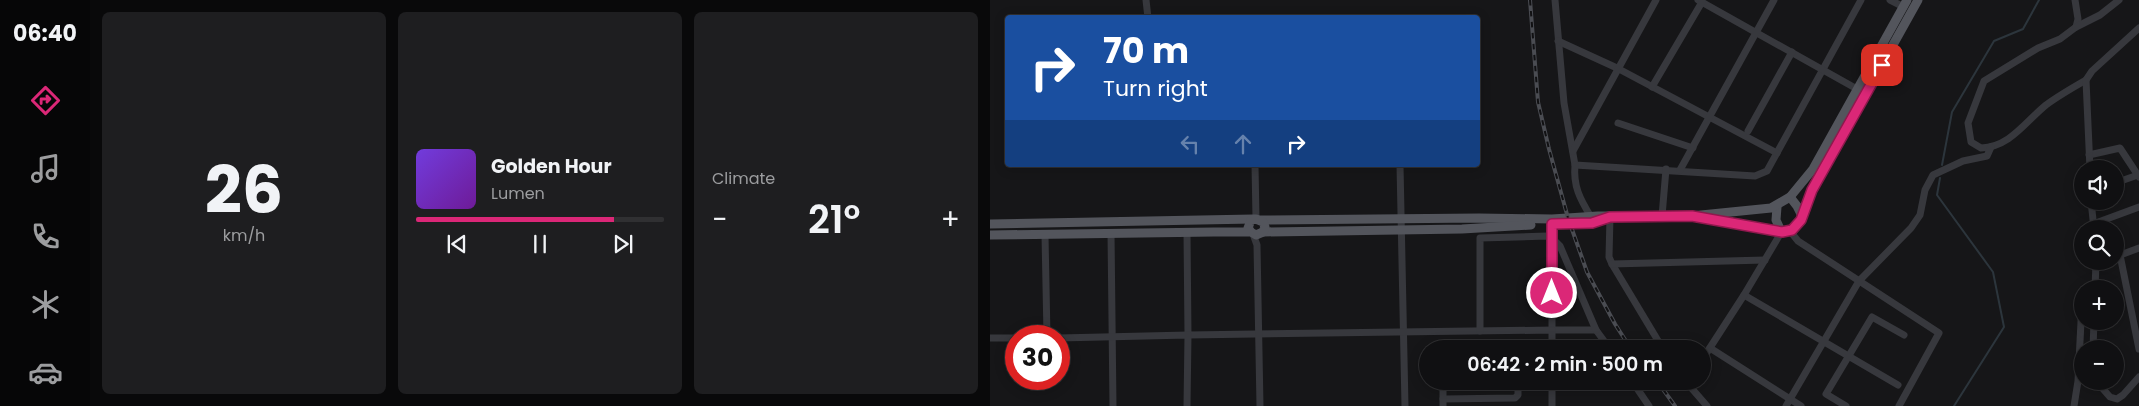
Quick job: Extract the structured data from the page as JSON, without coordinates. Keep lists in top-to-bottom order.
{
  "page": {
    "tabs": "06:40",
    "tile": [
      ["26", "km/h"],
      "Climate"
    ],
    "turn": ["70 m", "Turn right"],
    "song": ["Golden Hour", "Lumen"],
    "map_buttons": ["+", "−"],
    "heat": ["−", "21°", "+"],
    "limit": "30",
    "trip": "06:42 · 2 min · 500 m"
  }
}
